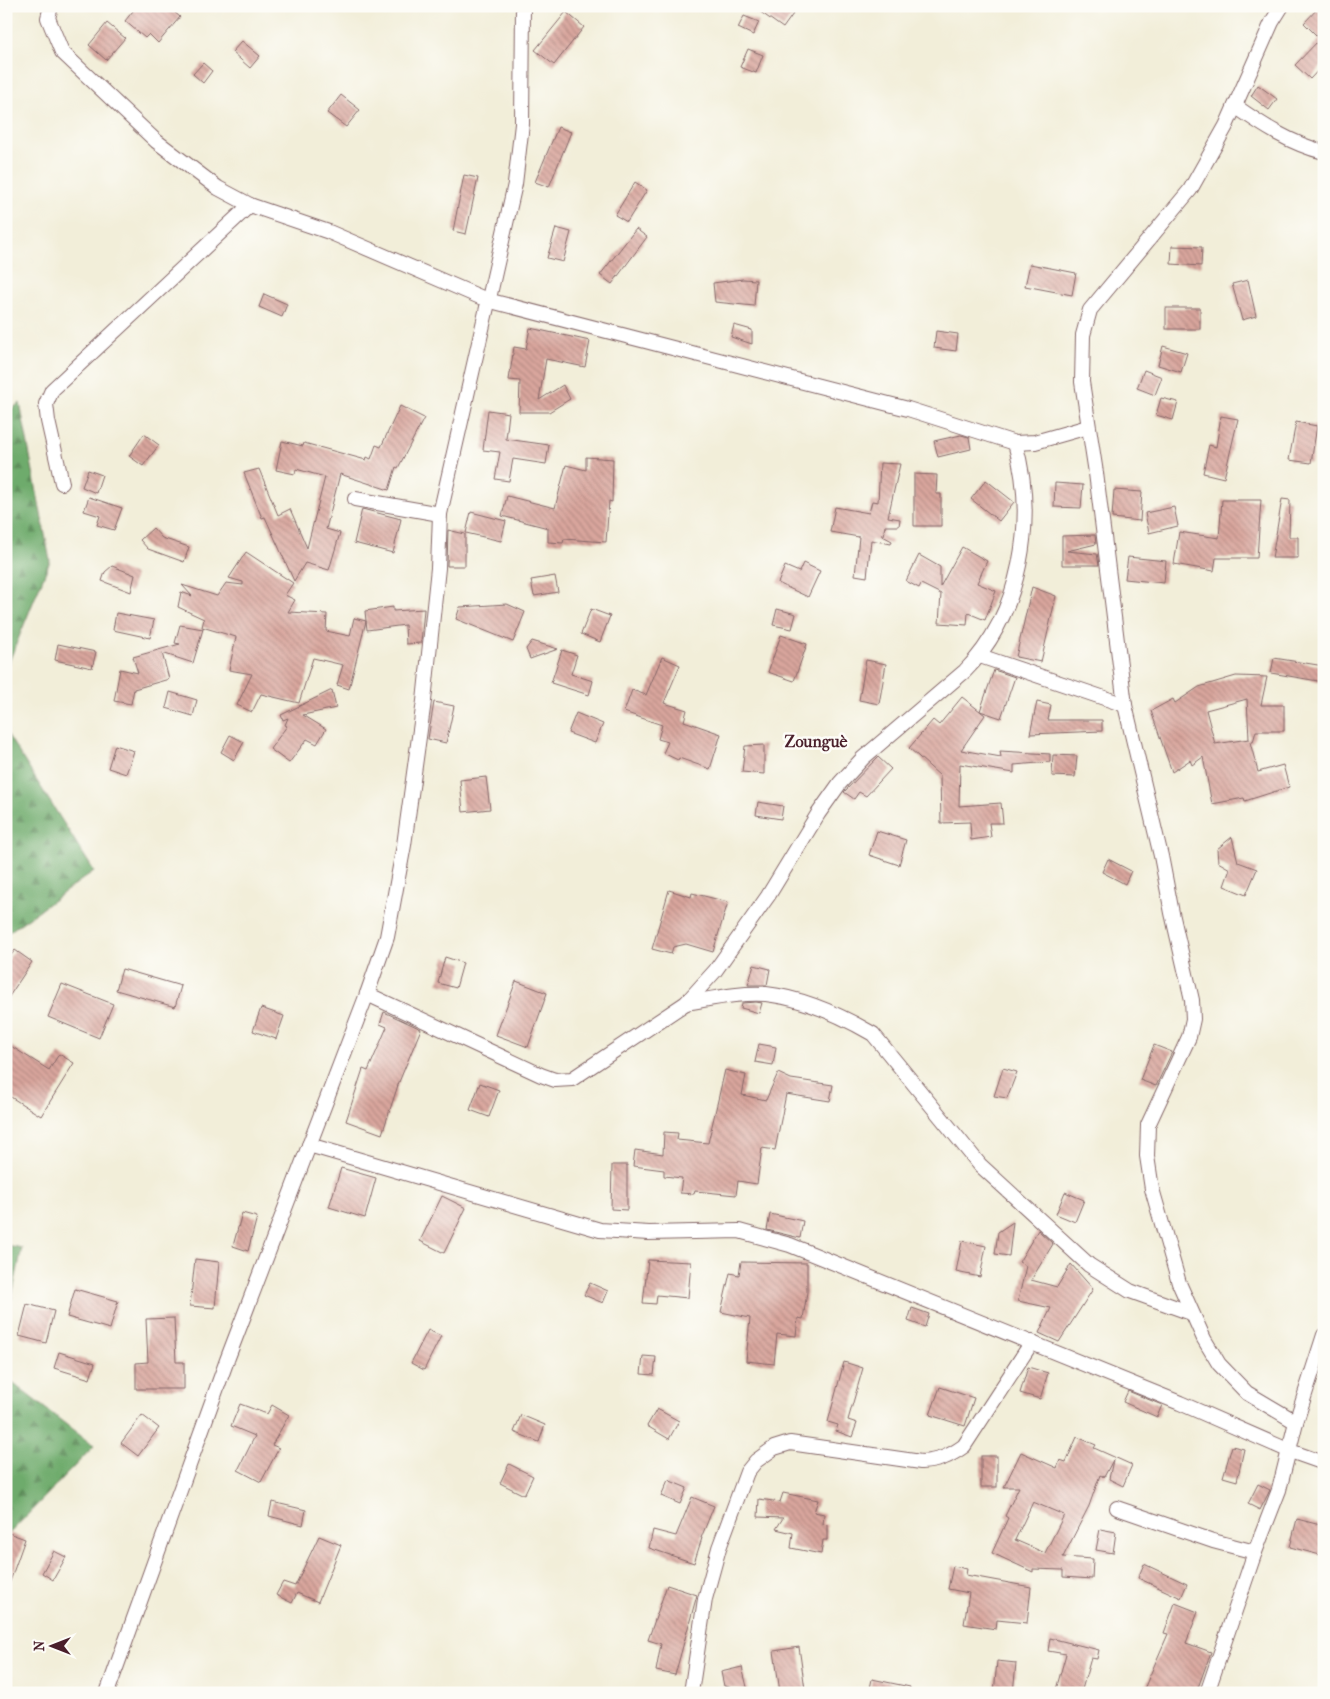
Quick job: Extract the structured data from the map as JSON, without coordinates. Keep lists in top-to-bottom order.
{
  "districts": ["Zounguè"],
  "north": "left"
}
